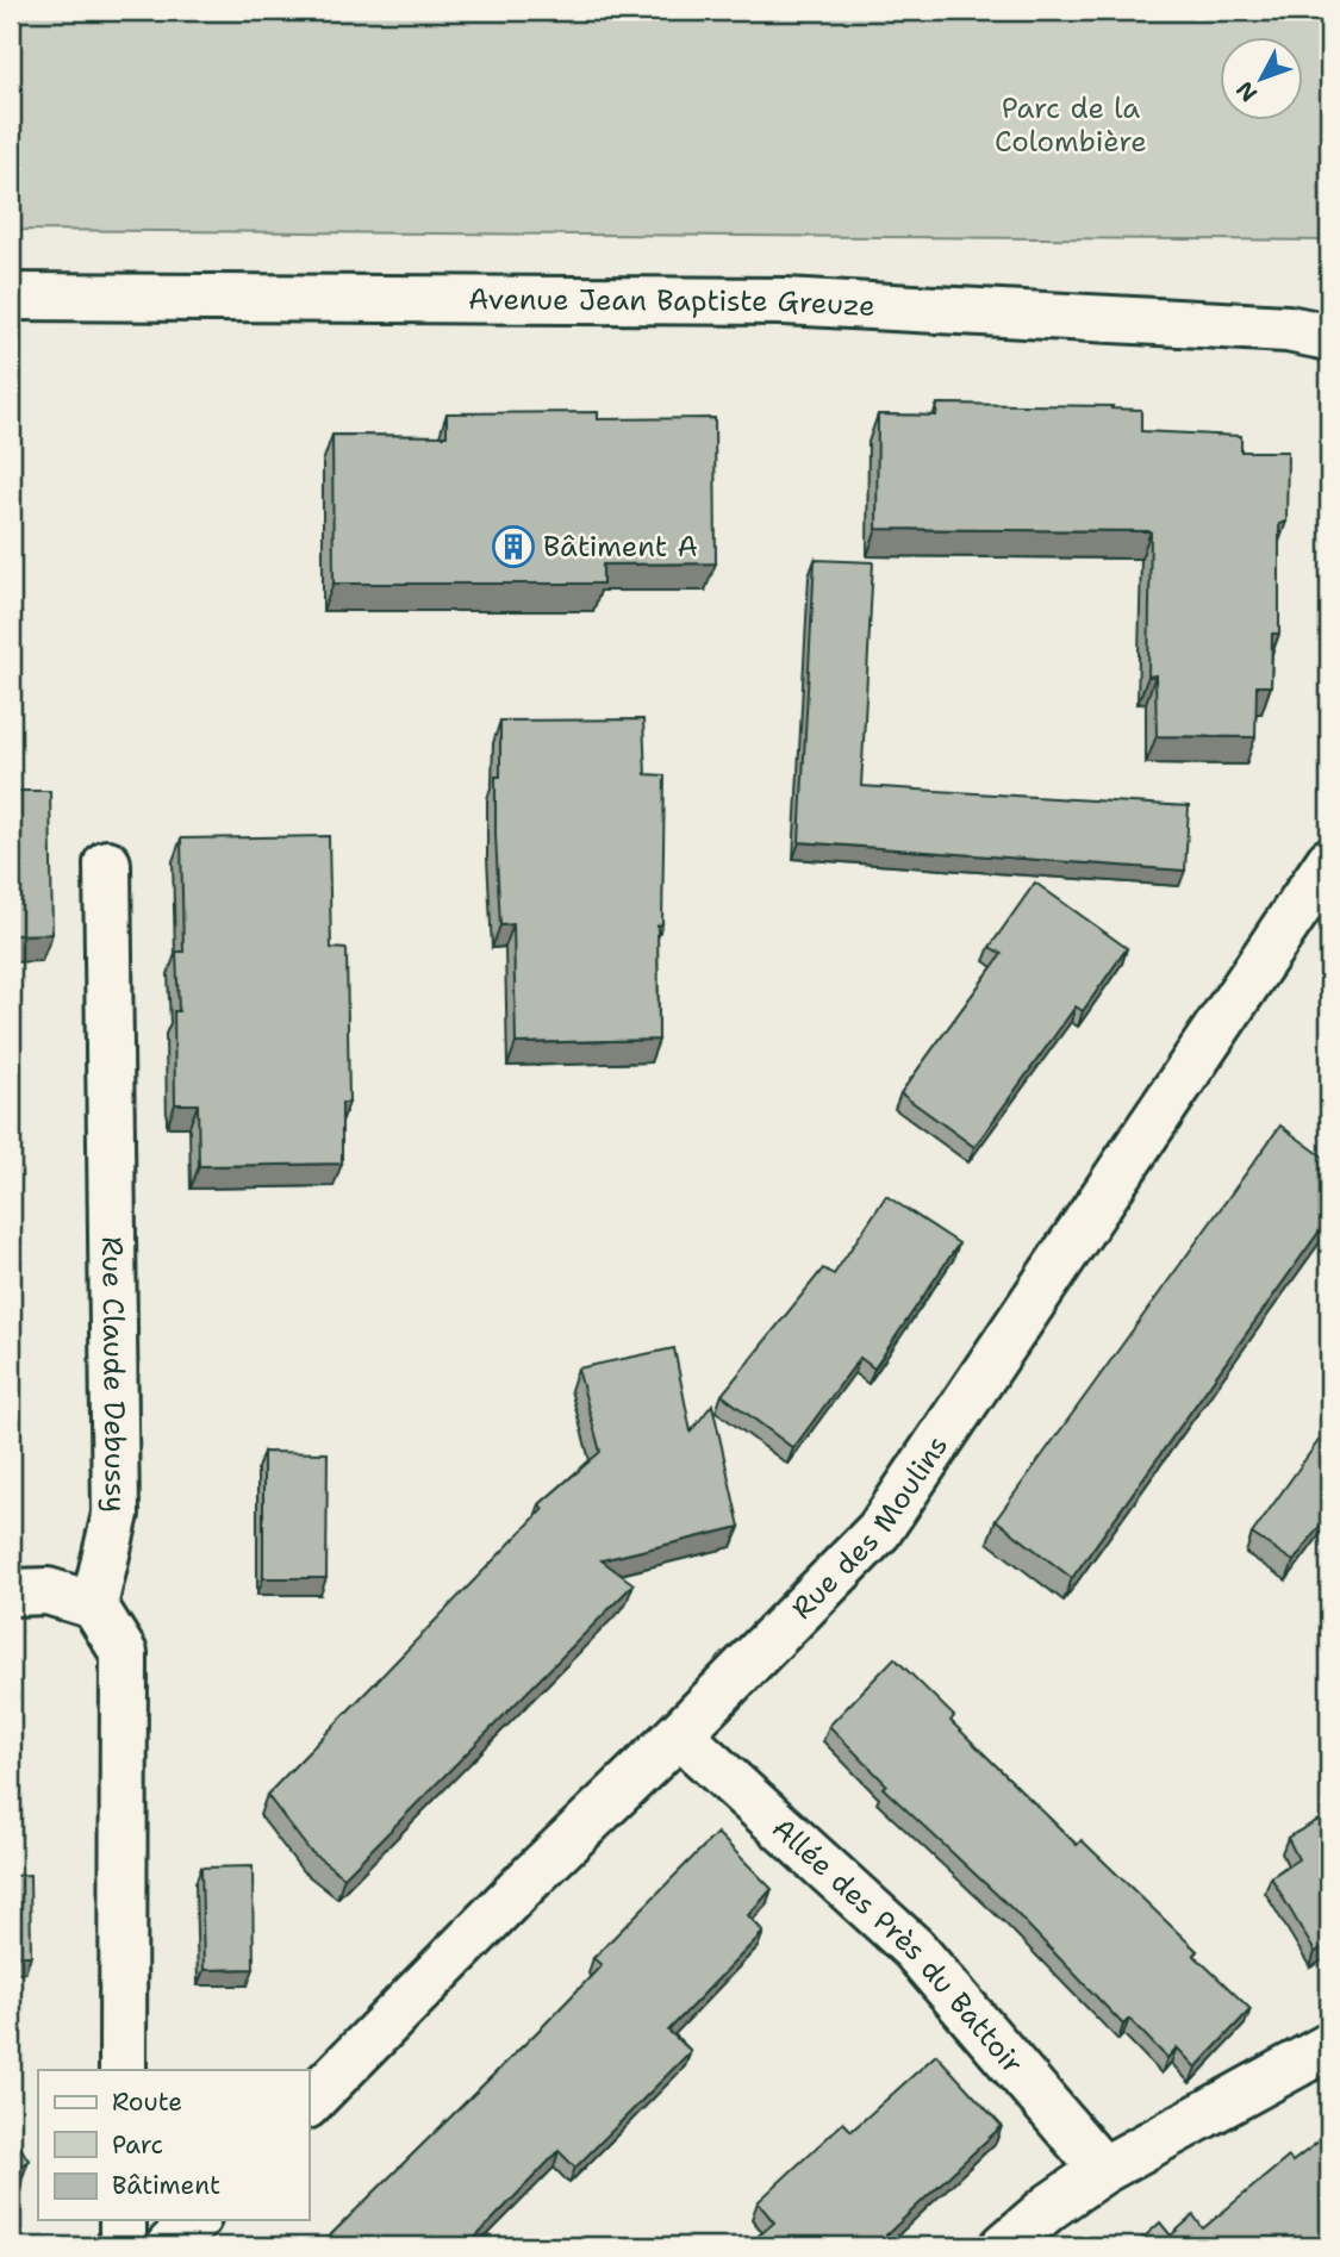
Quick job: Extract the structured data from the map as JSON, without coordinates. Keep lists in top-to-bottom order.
{
  "streets": {
    "street": [
      "Avenue Jean Baptiste Greuze",
      "Rue Claude Debussy",
      "Rue des Moulins",
      "Allée des Près du Battoir"
    ]
  },
  "crossings": [
    ["Rue des Moulins", "Allée des Près du Battoir"]
  ],
  "parks": ["Parc de la Colombière"],
  "places": {
    "building": ["Bâtiment A"]
  },
  "legend": ["Route", "Parc", "Bâtiment"],
  "north": "bottom left"
}
